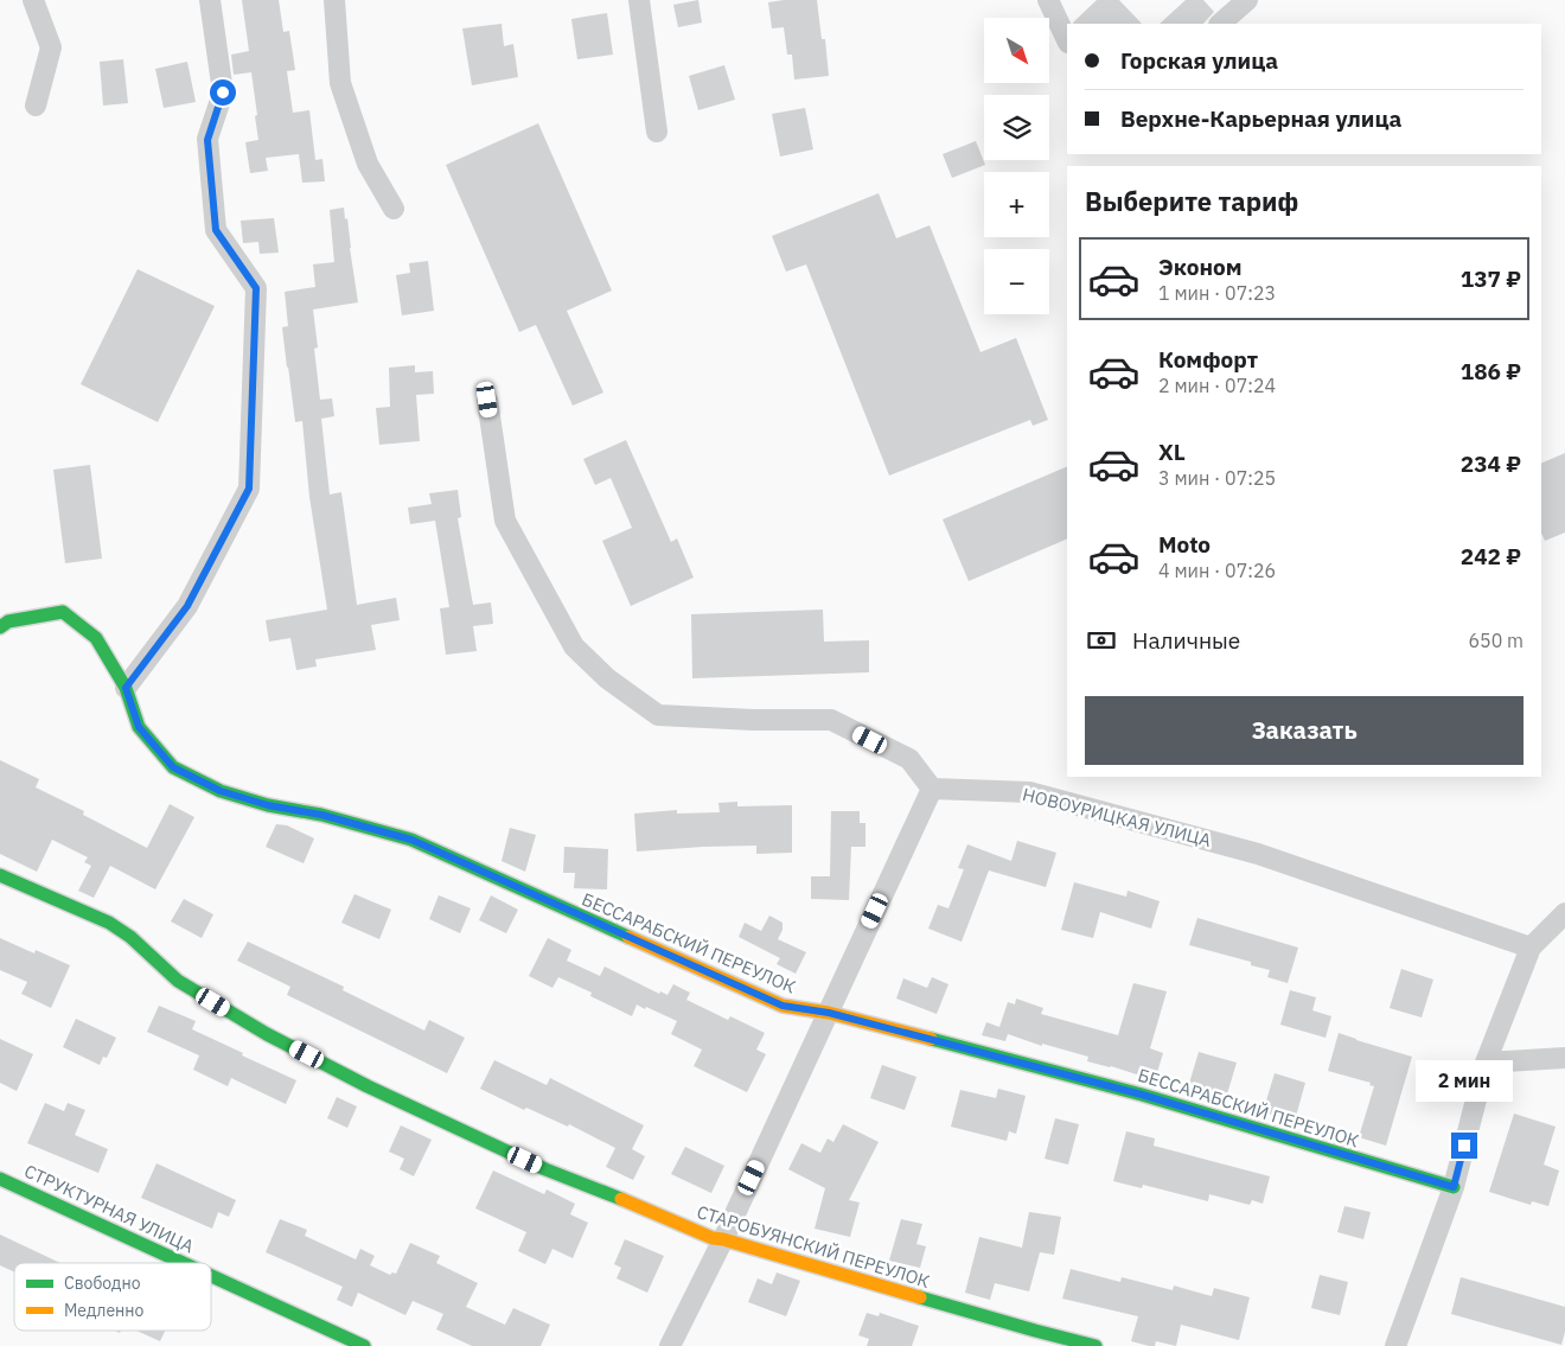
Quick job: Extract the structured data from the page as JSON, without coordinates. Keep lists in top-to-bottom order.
{
  "streets": {
    "street": [
      "НОВОУРИЦКАЯ УЛИЦА",
      "БЕССАРАБСКИЙ ПЕРЕУЛОК",
      "СТРУКТУРНАЯ УЛИЦА",
      "СТАРОБУЯНСКИЙ ПЕРЕУЛОК"
    ]
  },
  "legend": ["Свободно", "Медленно"],
  "north": "bottom right",
  "page": {
    "map_buttons": ["+", "−"],
    "banner": ["Горская улица", "Верхне-Карьерная улица"],
    "heading": "Выберите тариф",
    "list": [
      {
        "name": "Эконом",
        "note": "1 мин · 07:23",
        "value": "137 ₽"
      },
      {
        "name": "Комфорт",
        "note": "2 мин · 07:24",
        "value": "186 ₽"
      },
      {
        "name": "XL",
        "note": "3 мин · 07:25",
        "value": "234 ₽"
      },
      {
        "name": "Moto",
        "note": "4 мин · 07:26",
        "value": "242 ₽"
      }
    ],
    "pay": ["Наличные", "650 m"],
    "buttons": "Заказать",
    "bubble": "2 мин"
  }
}
